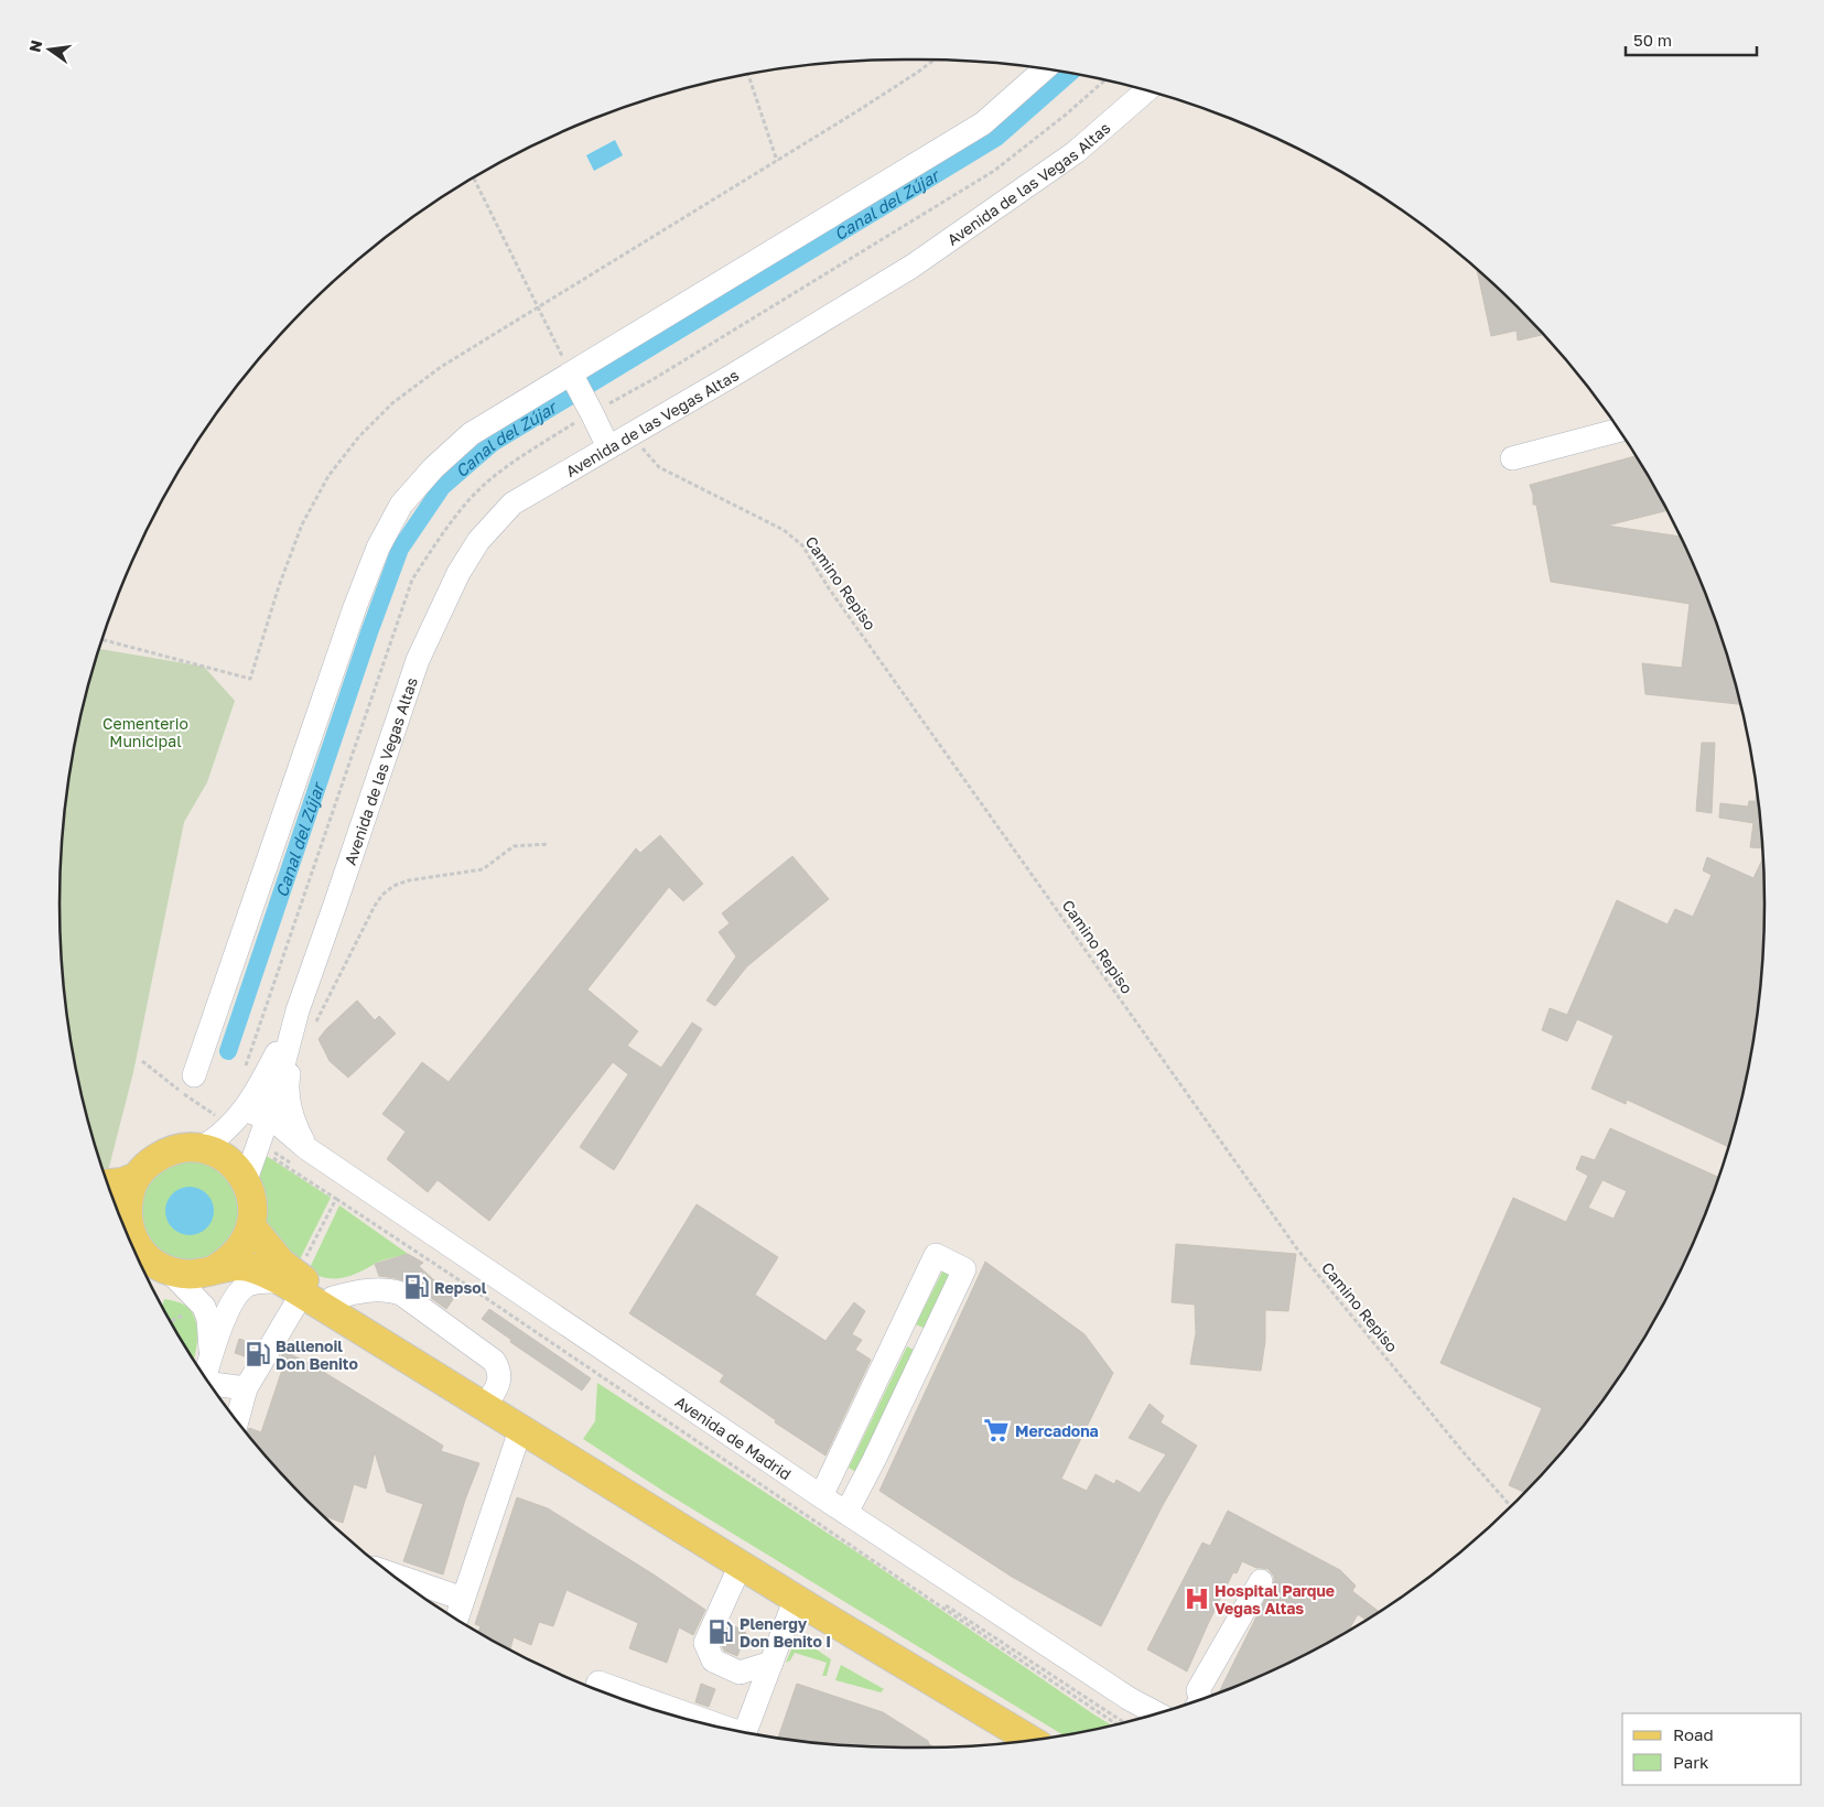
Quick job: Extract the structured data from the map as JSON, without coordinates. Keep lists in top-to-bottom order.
{
  "streets": {
    "street": ["Avenida de las Vegas Altas", "Avenida de Madrid"],
    "path": ["Camino Repiso"]
  },
  "crossings": [
    ["Avenida de las Vegas Altas", "Camino Repiso"]
  ],
  "water": ["Canal del Zújar"],
  "parks": ["Cementerio Municipal"],
  "places": {
    "fuel station": ["Repsol", "Ballenoil Don Benito", "Plenergy Don Benito I"],
    "supermarket": ["Mercadona"],
    "hospital": ["Hospital Parque Vegas Altas"]
  },
  "legend": ["Road", "Park"],
  "scale_bar": "50 m",
  "north": "left"
}
